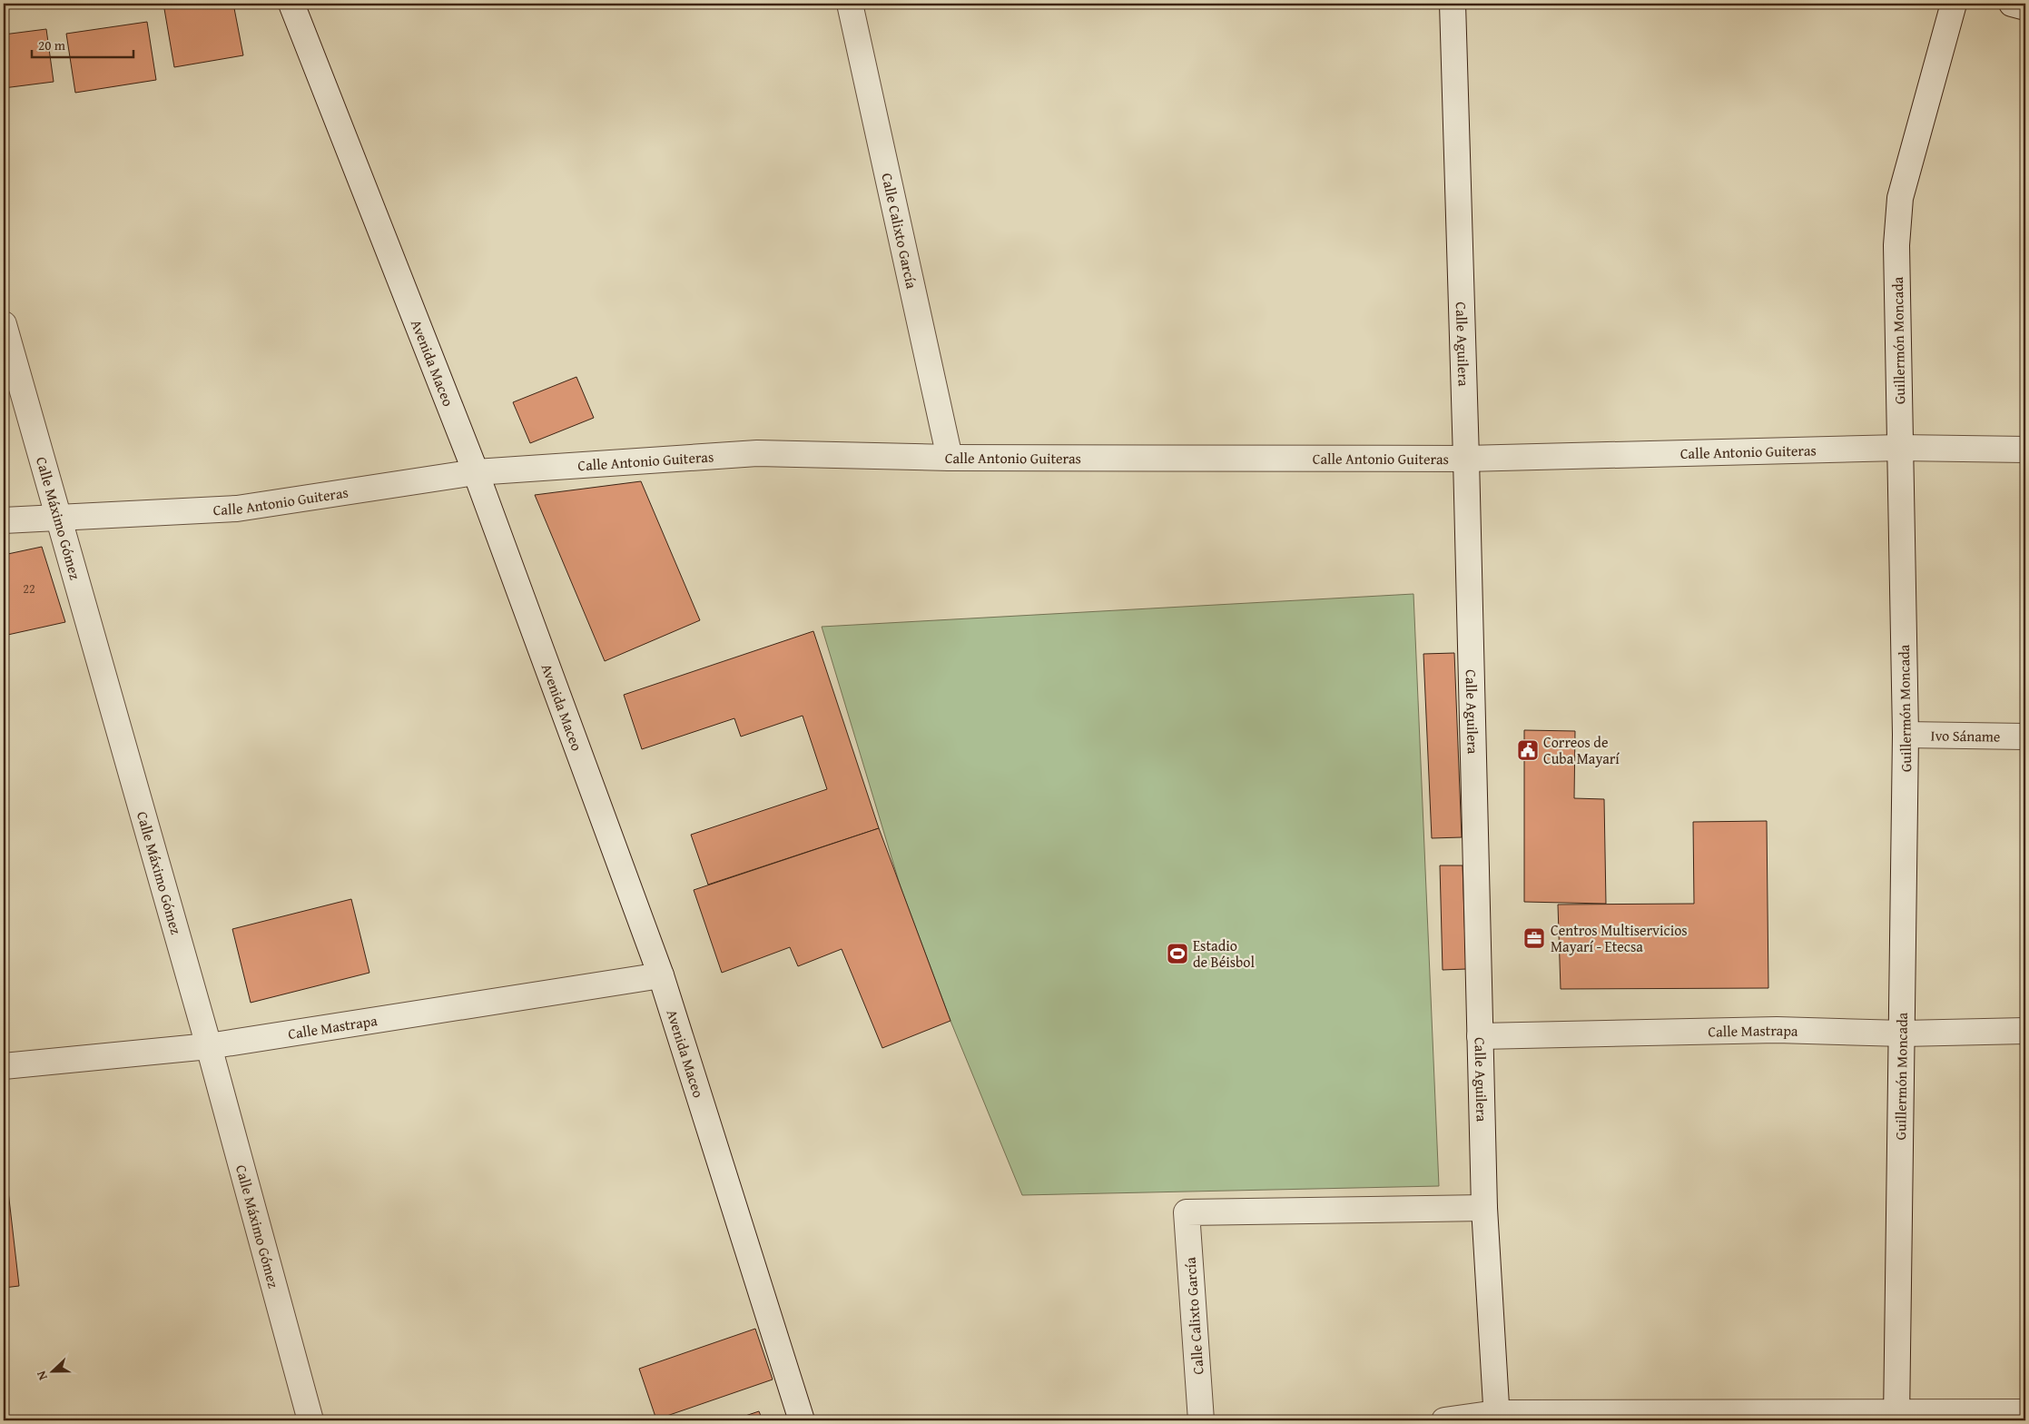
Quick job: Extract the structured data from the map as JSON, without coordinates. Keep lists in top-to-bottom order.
{
  "streets": {
    "street": [
      "Calle Calixto García",
      "Guillermón Moncada",
      "Calle Aguilera",
      "Avenida Maceo",
      "Calle Antonio Guiteras",
      "Calle Máximo Gómez",
      "Ivo Sáname",
      "Calle Mastrapa"
    ]
  },
  "crossings": [
    ["Calle Calixto García", "Calle Aguilera"],
    ["Calle Calixto García", "Calle Antonio Guiteras"],
    ["Guillermón Moncada", "Calle Antonio Guiteras"],
    ["Guillermón Moncada", "Ivo Sáname"],
    ["Guillermón Moncada", "Calle Mastrapa"],
    ["Calle Aguilera", "Calle Antonio Guiteras"],
    ["Calle Aguilera", "Calle Mastrapa"],
    ["Avenida Maceo", "Calle Antonio Guiteras"],
    ["Avenida Maceo", "Calle Mastrapa"],
    ["Calle Antonio Guiteras", "Calle Máximo Gómez"],
    ["Calle Máximo Gómez", "Calle Mastrapa"]
  ],
  "places": {
    "public building": ["Correos de Cuba Mayarí"],
    "office": ["Centros Multiservicios Mayarí - Etecsa"],
    "sports": ["Estadio de Béisbol"]
  },
  "house_numbers": ["22"],
  "scale_bar": "20 m",
  "north": "left"
}
